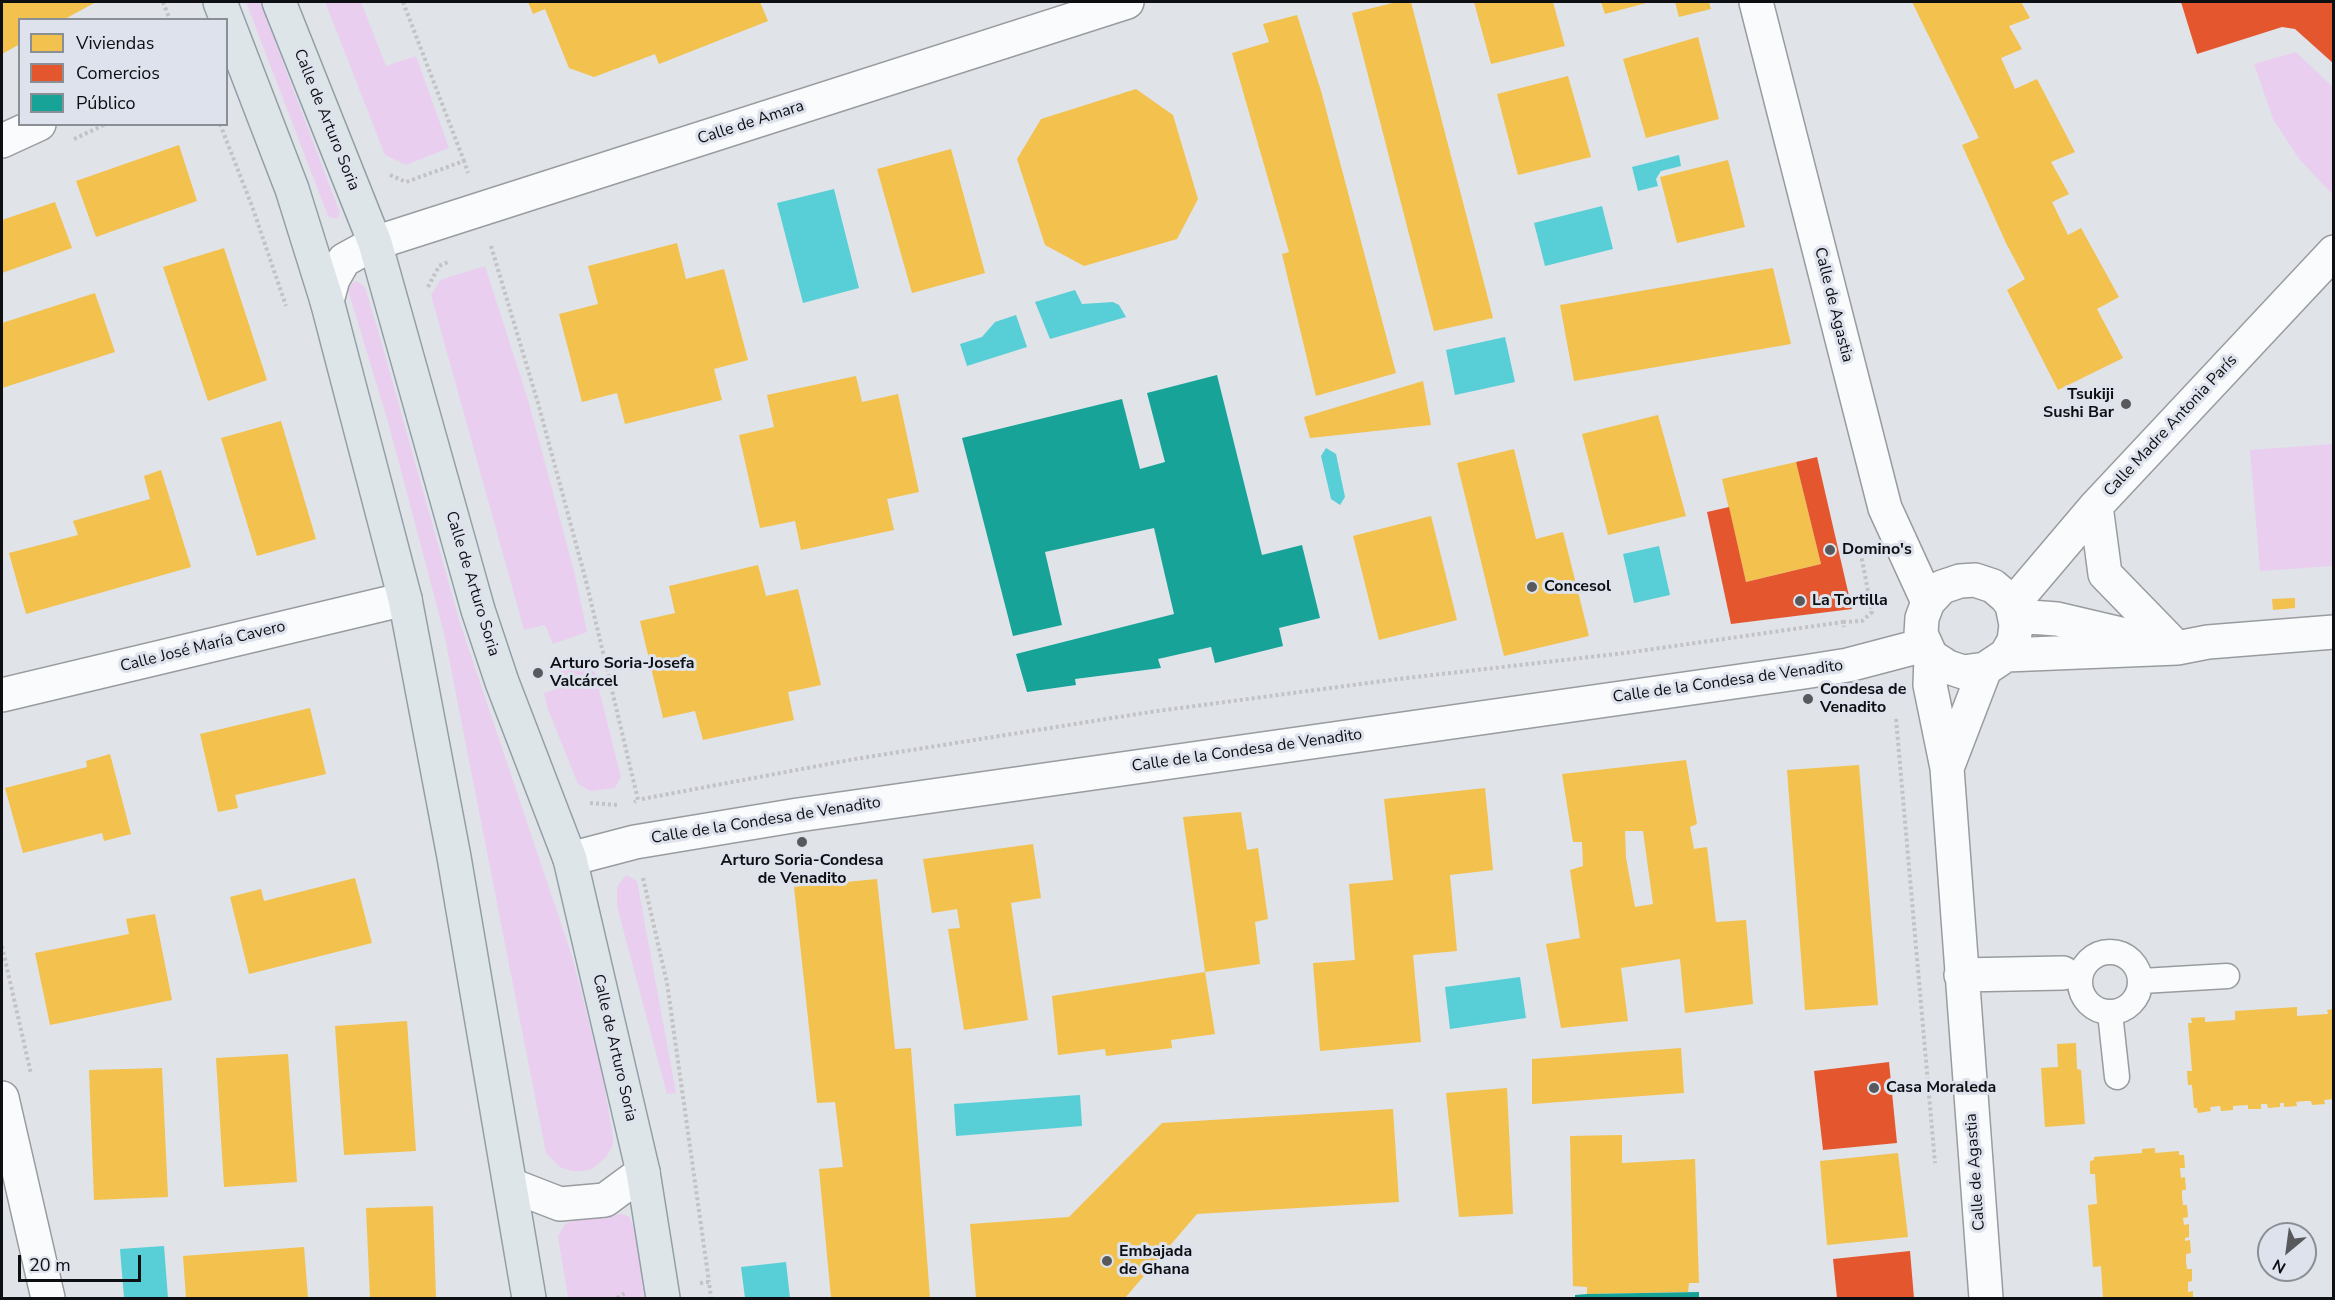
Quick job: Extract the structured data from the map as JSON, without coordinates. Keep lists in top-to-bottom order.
{
  "streets": {
    "main road": ["Calle de Arturo Soria"],
    "street": [
      "Calle de Amara",
      "Calle de Agastia",
      "Calle Madre Antonia París",
      "Calle José María Cavero",
      "Calle de la Condesa de Venadito"
    ]
  },
  "crossings": [
    ["Calle de Arturo Soria", "Calle de Amara"],
    ["Calle de Arturo Soria", "Calle de la Condesa de Venadito"],
    ["Calle de Agastia", "Calle Madre Antonia París"],
    ["Calle de Agastia", "Calle de la Condesa de Venadito"],
    ["Calle Madre Antonia París", "Calle de la Condesa de Venadito"]
  ],
  "places": [
    "Tsukiji Sushi Bar",
    "Domino's",
    "Concesol",
    "La Tortilla",
    "Arturo Soria-Josefa Valcárcel",
    "Condesa de Venadito",
    "Arturo Soria-Condesa de Venadito",
    "Casa Moraleda",
    "Embajada de Ghana"
  ],
  "legend": ["Viviendas", "Comercios", "Público"],
  "scale_bar": "20 m",
  "north": "bottom left"
}
